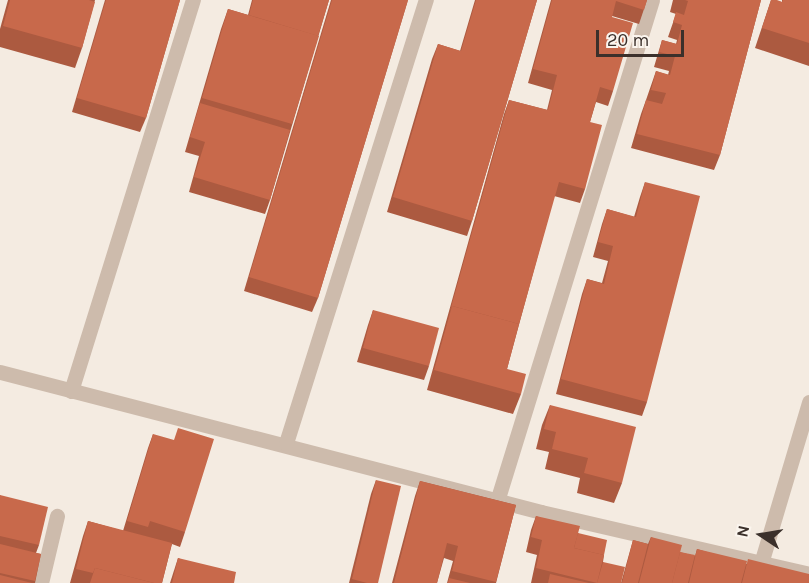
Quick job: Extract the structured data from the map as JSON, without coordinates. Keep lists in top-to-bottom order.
{
  "scale_bar": "20 m",
  "north": "left"
}
